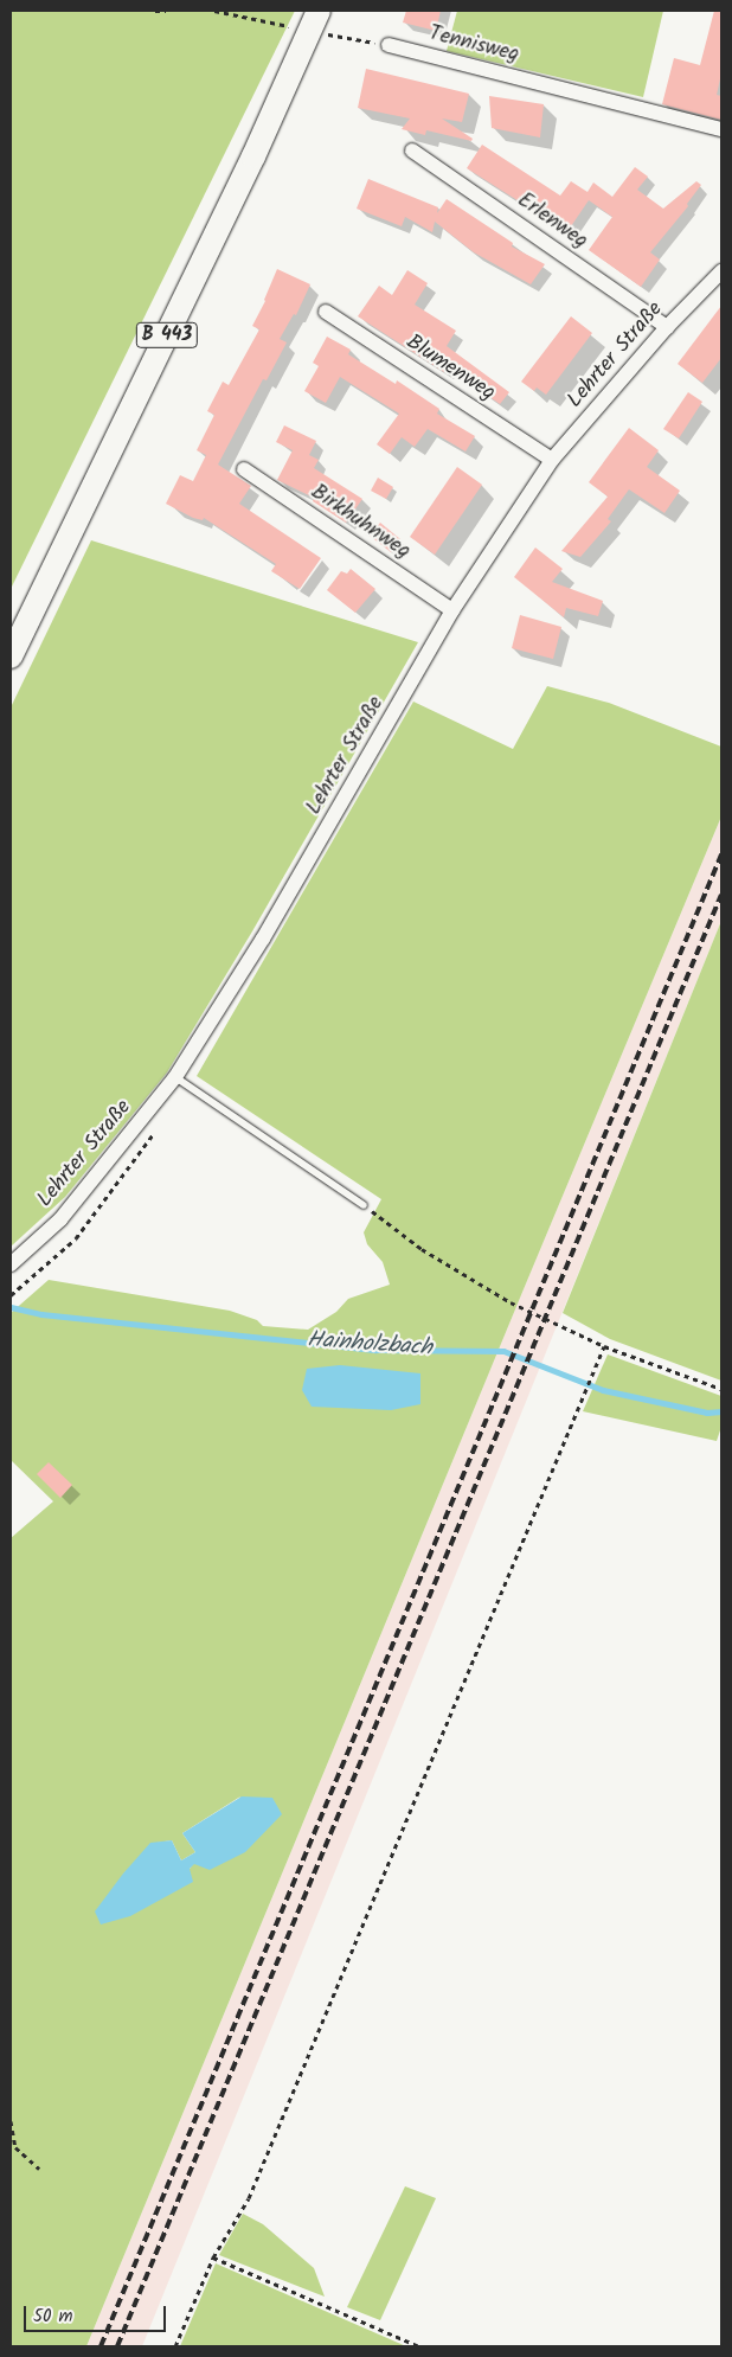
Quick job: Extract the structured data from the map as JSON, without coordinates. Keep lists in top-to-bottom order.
{
  "streets": {
    "main road": ["B 443"],
    "street": [
      "Tennisweg",
      "Erlenweg",
      "Lehrter Straße",
      "Blumenweg",
      "Birkhuhnweg"
    ]
  },
  "crossings": [
    ["Erlenweg", "Lehrter Straße"],
    ["Lehrter Straße", "Blumenweg"],
    ["Lehrter Straße", "Birkhuhnweg"]
  ],
  "water": ["Hainholzbach"],
  "scale_bar": "50 m"
}
